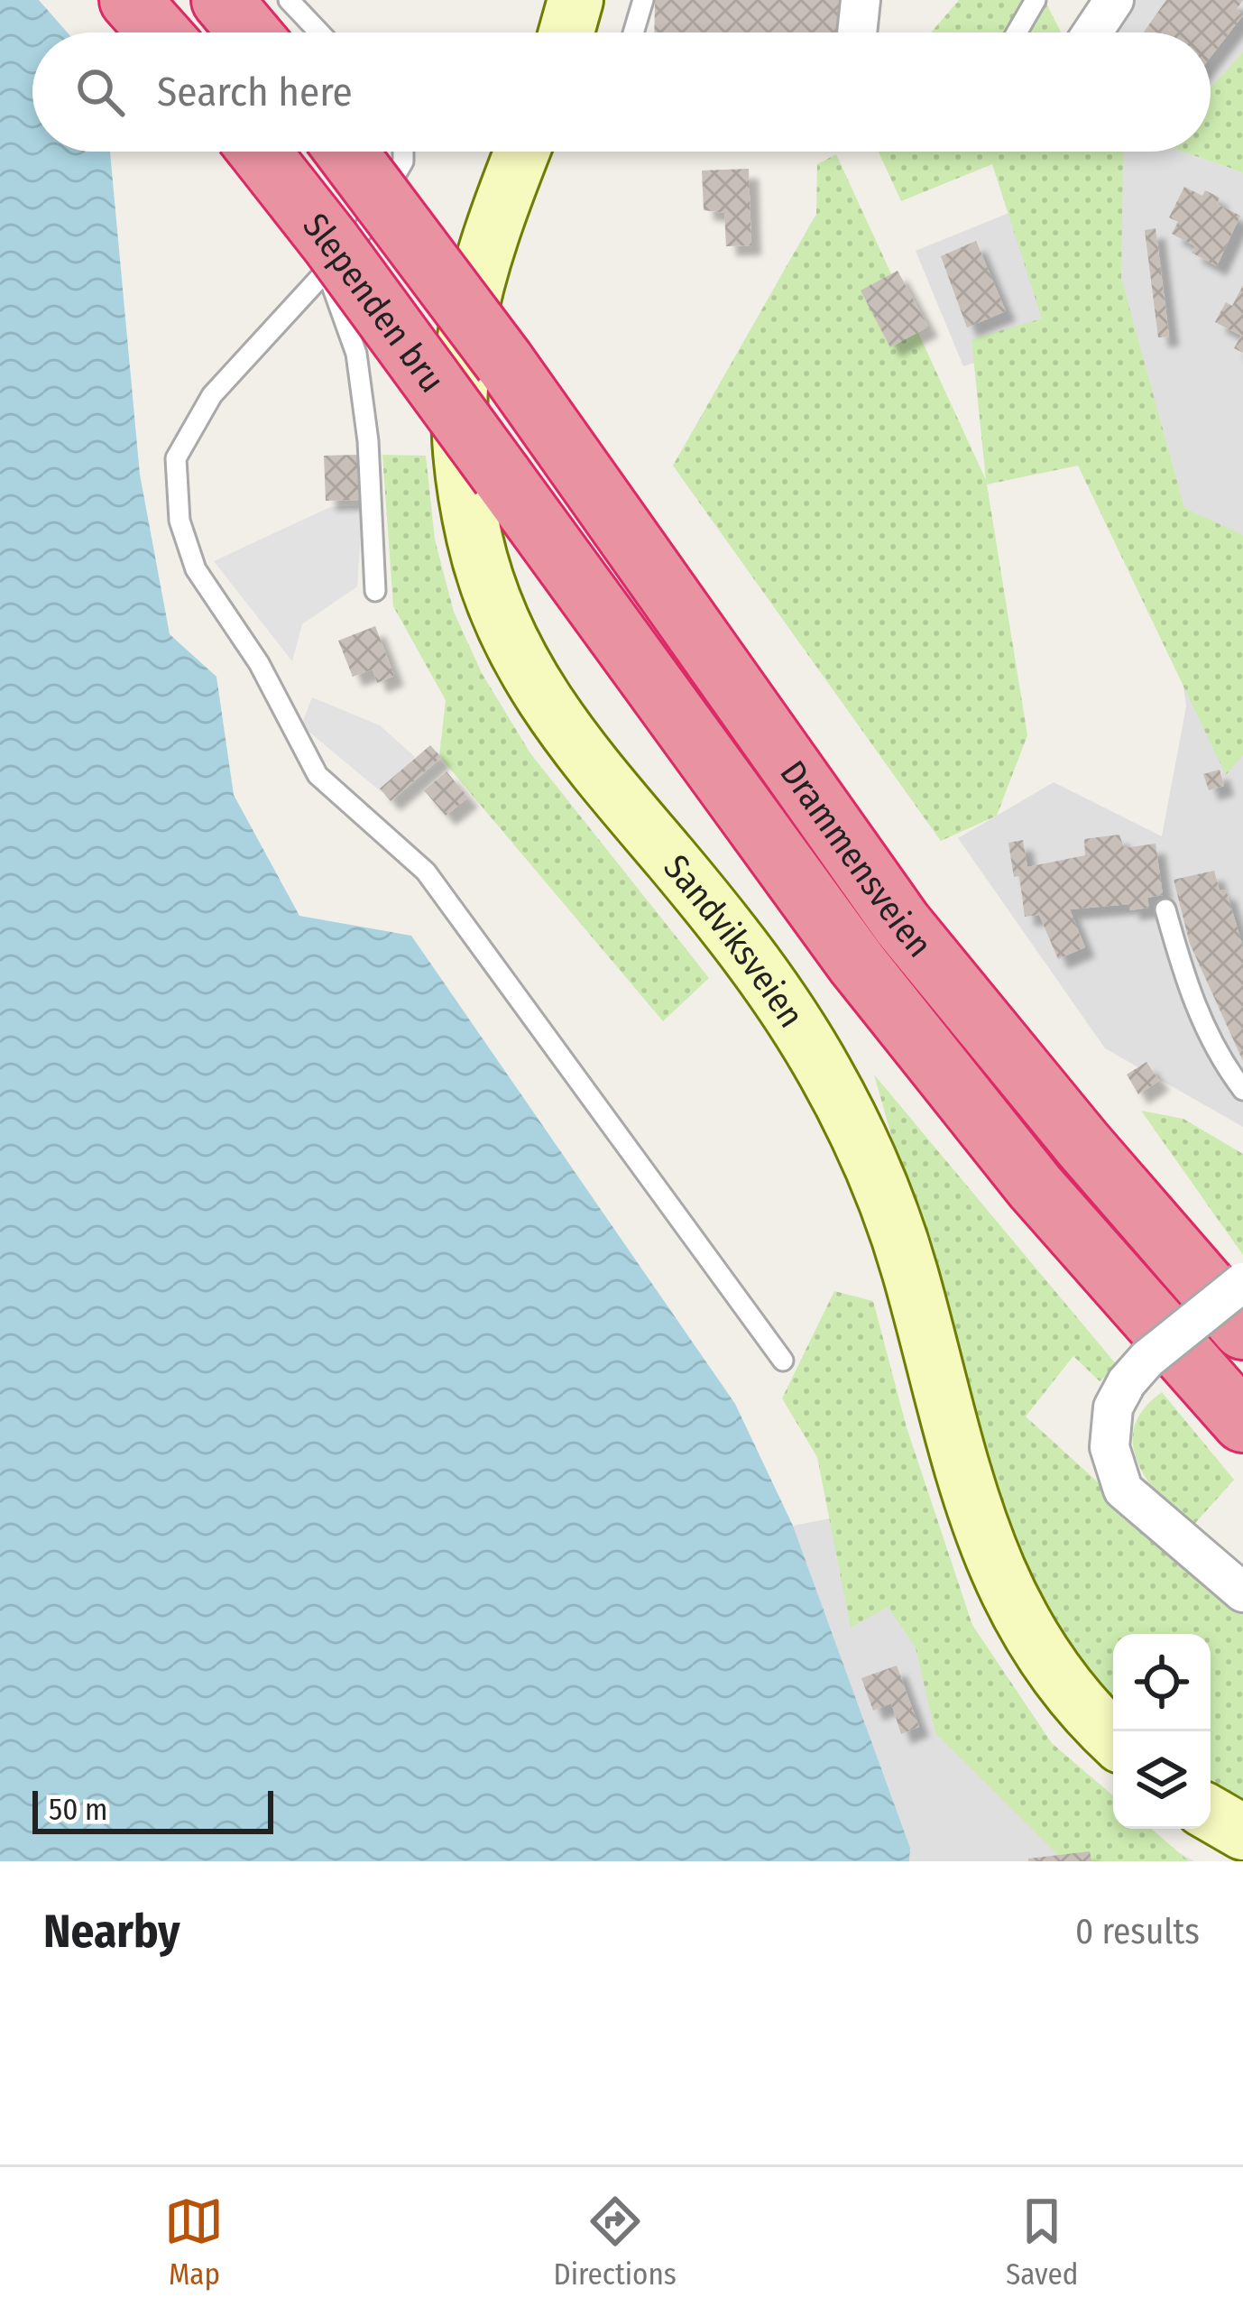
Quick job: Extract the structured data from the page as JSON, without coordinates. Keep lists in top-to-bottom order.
{
  "streets": {
    "highway": ["Slependen bru", "Drammensveien"],
    "main road": ["Sandviksveien"]
  },
  "crossings": [
    ["Slependen bru", "Drammensveien"]
  ],
  "scale_bar": "50 m",
  "page": {
    "search": "Search here",
    "scale": "50 m",
    "heading": ["Nearby", "0 results"],
    "nav": ["Map", "Directions", "Saved"]
  }
}
